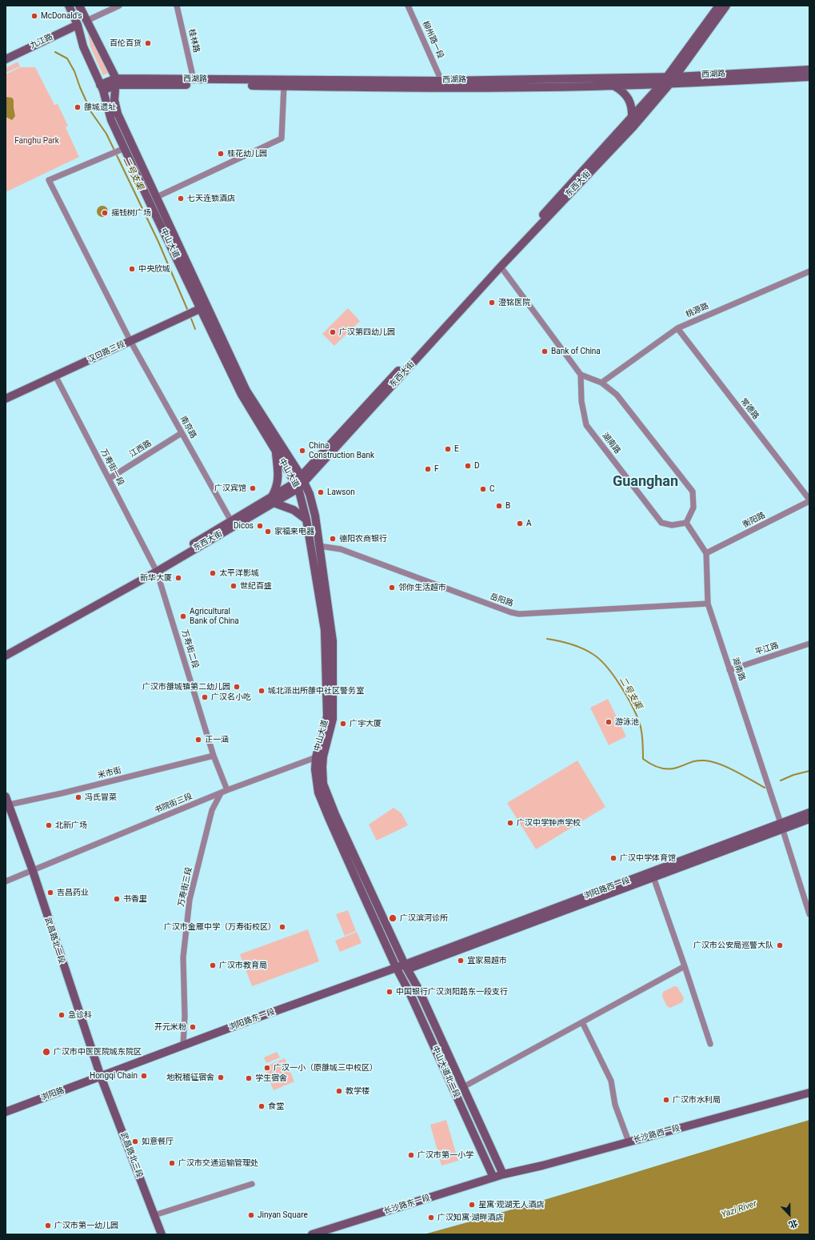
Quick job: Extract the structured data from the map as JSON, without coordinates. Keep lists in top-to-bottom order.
{
  "streets": {
    "main road": [
      "九江路",
      "西湖路",
      "东西大街",
      "中山大道",
      "汉口路三段",
      "浏阳路西一段",
      "武昌路北二段",
      "浏阳路东一段",
      "中山大道北二段",
      "浏阳路",
      "长沙路西一段",
      "武昌路北三段",
      "长沙路东一段"
    ],
    "street": [
      "柳州路一段",
      "桂林路",
      "桃源路",
      "常德路",
      "南京路",
      "湖南路",
      "江西路",
      "万寿街一段",
      "衡阳路",
      "岳阳路",
      "万寿街二段",
      "平江路",
      "米市街",
      "书院街三段",
      "万寿街三段"
    ]
  },
  "crossings": [
    ["柳州路一段", "西湖路"],
    ["桂林路", "西湖路"],
    ["九江路", "中山大道"],
    ["西湖路", "东西大街"],
    ["西湖路", "中山大道"],
    ["东西大街", "中山大道"],
    ["东西大街", "南京路"],
    ["东西大街", "万寿街一段"],
    ["东西大街", "万寿街二段"],
    ["中山大道", "汉口路三段"],
    ["中山大道", "南京路"],
    ["中山大道", "岳阳路"],
    ["中山大道", "书院街三段"],
    ["中山大道", "浏阳路西一段"],
    ["中山大道", "浏阳路东一段"],
    ["中山大道", "中山大道北二段"],
    ["桃源路", "常德路"],
    ["汉口路三段", "南京路"],
    ["汉口路三段", "万寿街一段"],
    ["常德路", "衡阳路"],
    ["南京路", "江西路"],
    ["湖南路", "衡阳路"],
    ["湖南路", "岳阳路"],
    ["湖南路", "平江路"],
    ["湖南路", "浏阳路西一段"],
    ["江西路", "万寿街一段"],
    ["万寿街一段", "万寿街二段"],
    ["万寿街二段", "米市街"],
    ["万寿街二段", "书院街三段"],
    ["米市街", "武昌路北二段"],
    ["书院街三段", "万寿街三段"],
    ["书院街三段", "武昌路北二段"],
    ["万寿街三段", "浏阳路东一段"],
    ["浏阳路西一段", "浏阳路东一段"],
    ["浏阳路西一段", "中山大道北二段"],
    ["武昌路北二段", "浏阳路东一段"],
    ["武昌路北二段", "浏阳路"],
    ["武昌路北二段", "武昌路北三段"],
    ["浏阳路东一段", "中山大道北二段"],
    ["浏阳路东一段", "浏阳路"],
    ["浏阳路东一段", "武昌路北三段"],
    ["中山大道北二段", "长沙路西一段"],
    ["中山大道北二段", "长沙路东一段"],
    ["浏阳路", "武昌路北三段"],
    ["长沙路西一段", "长沙路东一段"]
  ],
  "districts": ["Guanghan"],
  "water": ["二号支渠", "Yazi River"],
  "parks": ["Fanghu Park"],
  "places": [
    "McDonald's",
    "百伦百货",
    "雒城遗址",
    "桂花幼儿园",
    "七天连锁酒店",
    "摇钱树广场",
    "中央欣城",
    "澄铭医院",
    "广汉第四幼儿园",
    "Bank of China",
    "E",
    "China Construction Bank",
    "D",
    "F",
    "广汉宾馆",
    "C",
    "Lawson",
    "B",
    "A",
    "Dicos",
    "家福来电器",
    "德阳农商银行",
    "太平洋影城",
    "新华大厦",
    "世纪百盛",
    "邻你生活超市",
    "Agricultural Bank of China",
    "广汉市雒城镇第二幼儿园",
    "城北派出所雒中社区警务室",
    "广汉名小吃",
    "游泳池",
    "广宇大厦",
    "正一涵",
    "冯氏冒菜",
    "广汉中学钟声学校",
    "北新广场",
    "广汉中学体育馆",
    "吉昌药业",
    "书香里",
    "广汉滨河诊所",
    "广汉市金雁中学（万寿街校区）",
    "广汉市公安局巡警大队",
    "宜家易超市",
    "广汉市教育局",
    "中国银行广汉浏阳路东一段支行",
    "急诊科",
    "开元米粉",
    "广汉市中医医院城东院区",
    "广汉一小（原雒城三中校区）",
    "Hongqi Chain",
    "地税稽征宿舍",
    "学生宿舍",
    "教学楼",
    "广汉市水利局",
    "食堂",
    "如意餐厅",
    "广汉市第一小学",
    "广汉市交通运输管理处",
    "星寓·观湖无人酒店",
    "Jinyan Square",
    "广汉知寓·湖畔酒店",
    "广汉市第一幼儿园"
  ],
  "north": "bottom"
}
